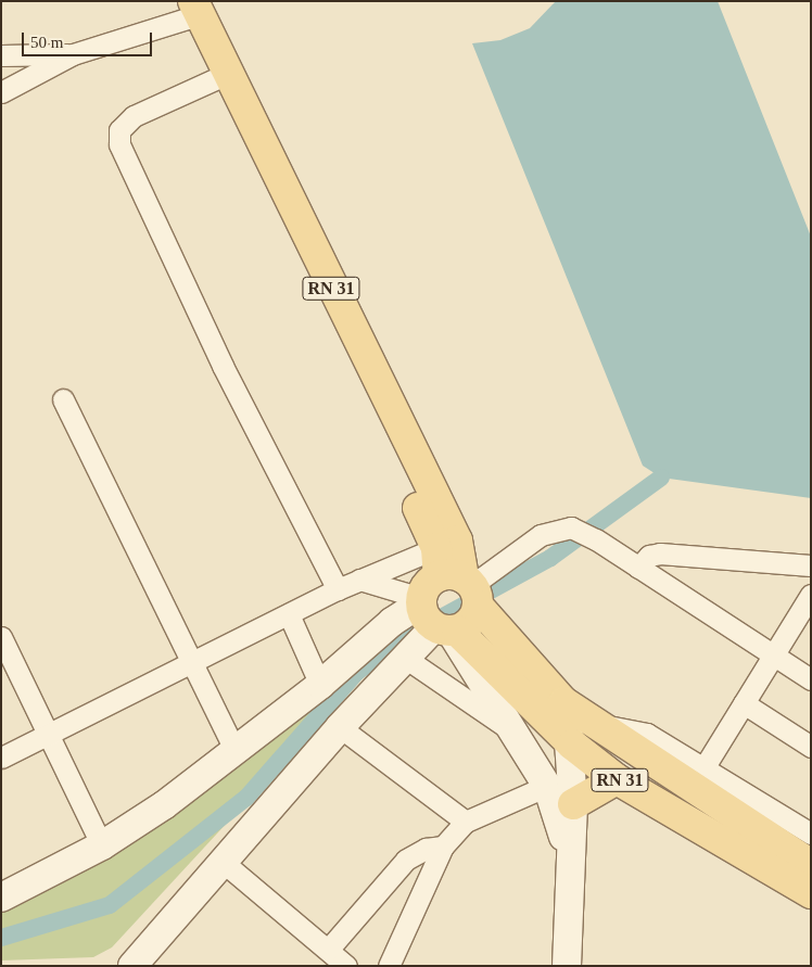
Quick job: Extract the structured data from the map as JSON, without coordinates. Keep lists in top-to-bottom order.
{
  "streets": {
    "main road": ["RN 31"]
  },
  "scale_bar": "50 m"
}
